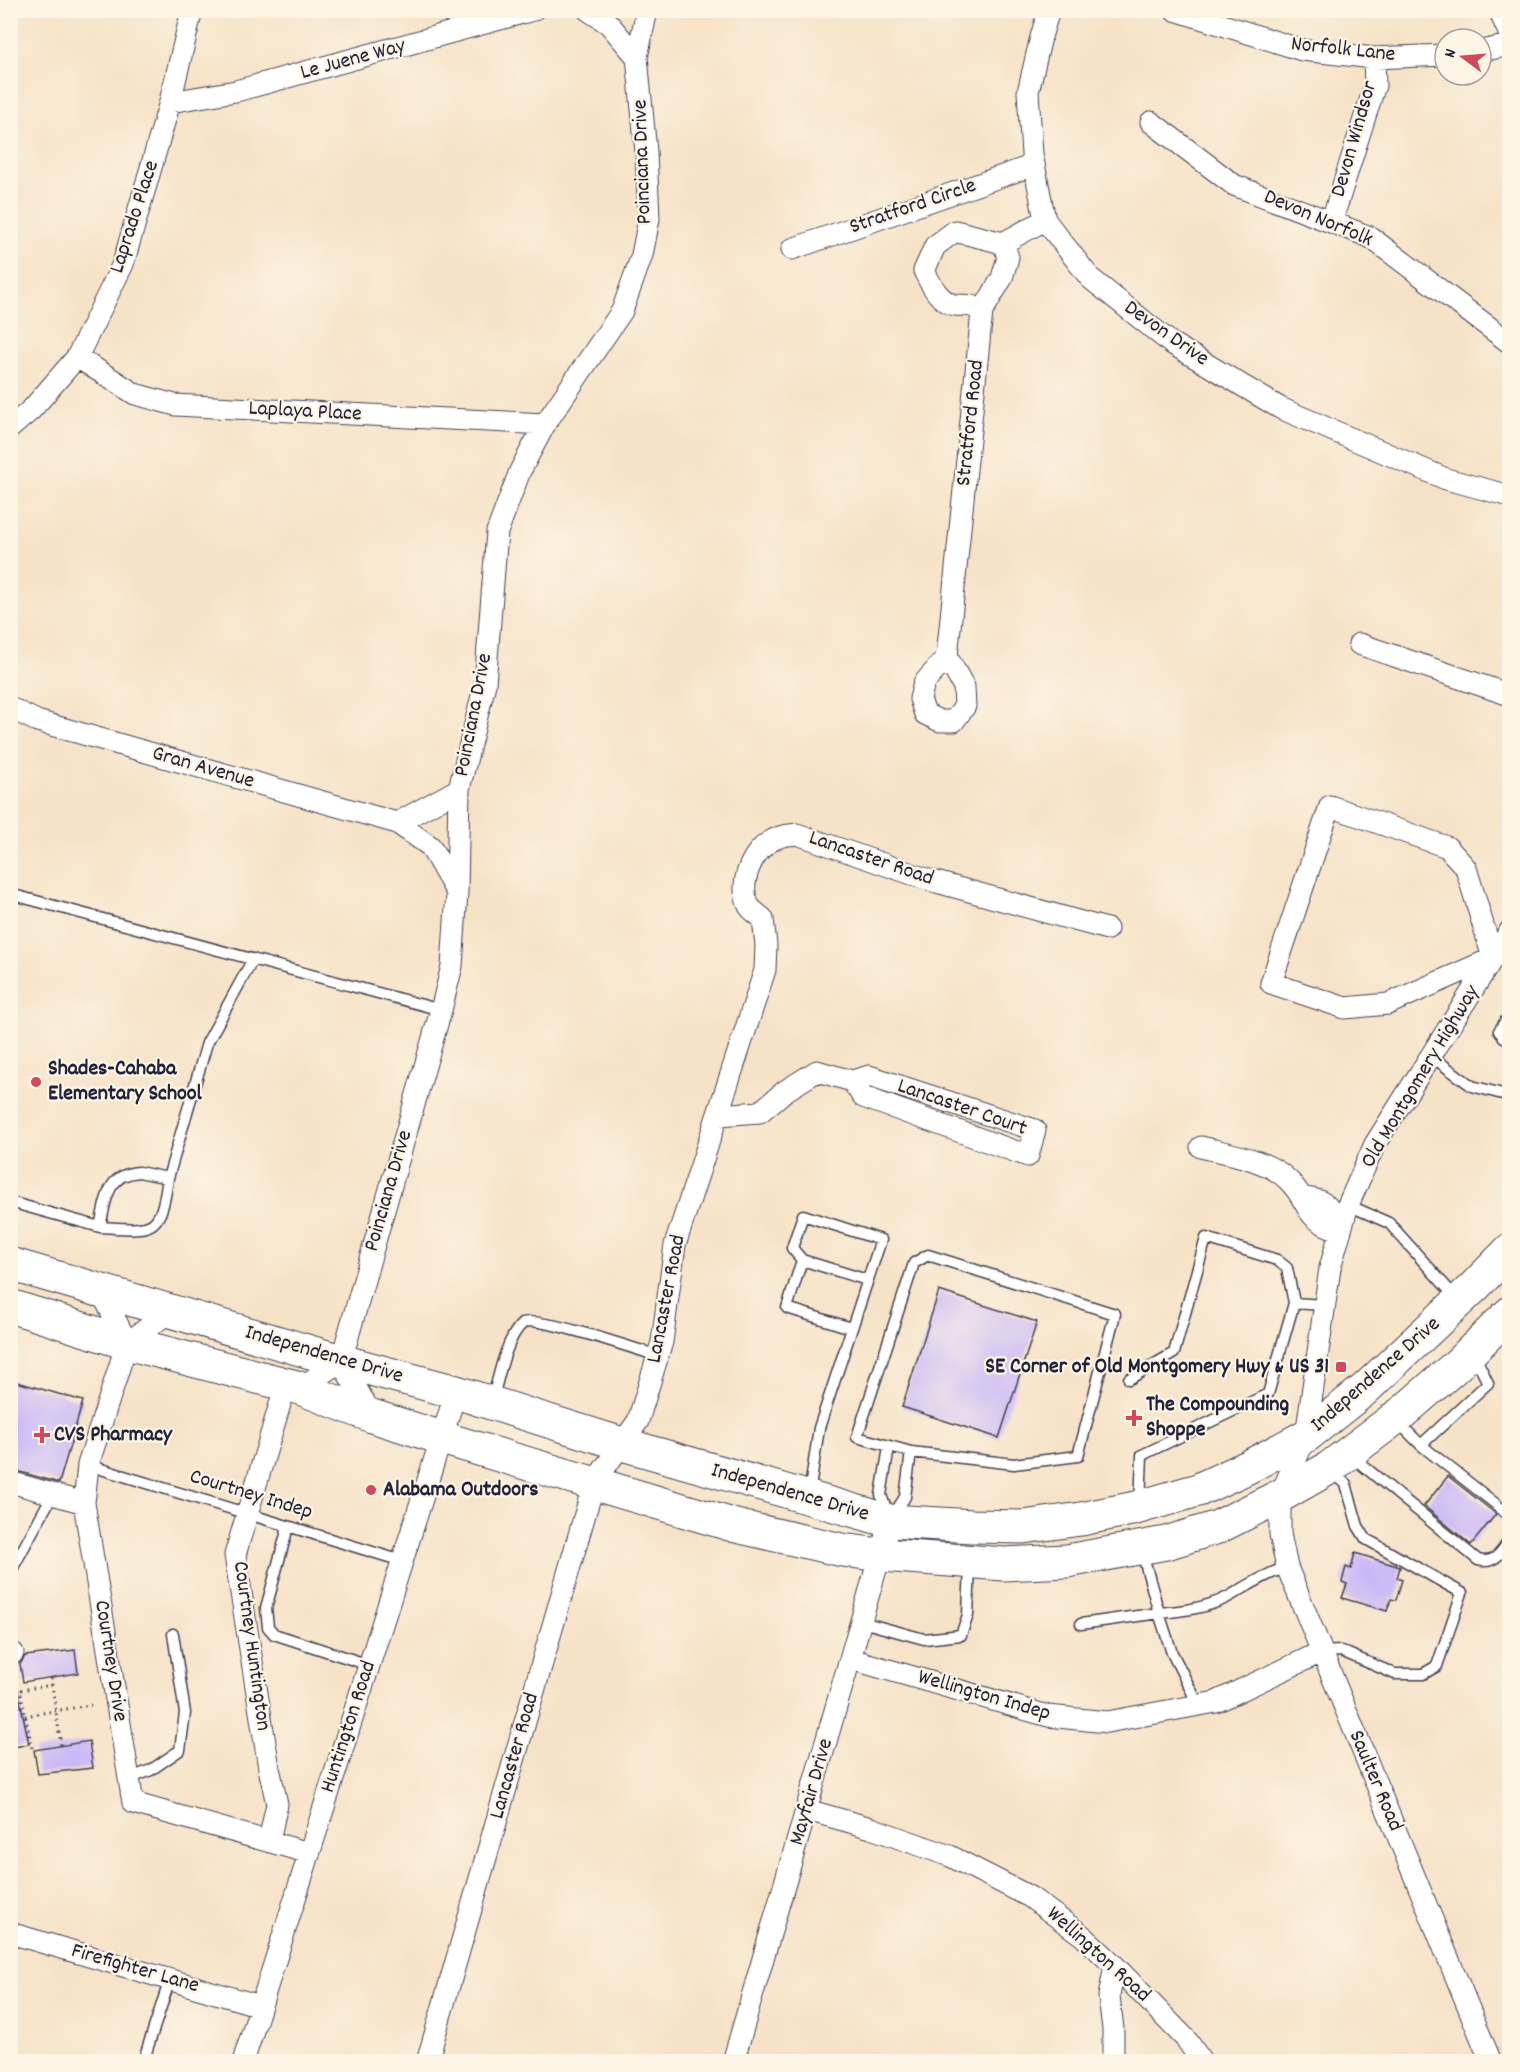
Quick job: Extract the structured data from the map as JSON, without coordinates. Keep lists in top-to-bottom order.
{
  "streets": {
    "main road": ["Independence Drive"],
    "street": [
      "Norfolk Lane",
      "Le Juene Way",
      "Devon Windsor",
      "Poinciana Drive",
      "Stratford Circle",
      "Laprado Place",
      "Devon Norfolk",
      "Devon Drive",
      "Laplaya Place",
      "Stratford Road",
      "Gran Avenue",
      "Lancaster Road",
      "Old Montgomery Highway",
      "Lancaster Court",
      "Courtney Huntington",
      "Courtney Drive",
      "Wellington Indep",
      "Huntington Road",
      "Saulter Road",
      "Mayfair Drive",
      "Wellington Road",
      "Firefighter Lane"
    ],
    "lane": ["Courtney Indep"]
  },
  "crossings": [
    ["Norfolk Lane", "Devon Windsor"],
    ["Le Juene Way", "Laprado Place"],
    ["Devon Windsor", "Devon Norfolk"],
    ["Poinciana Drive", "Laplaya Place"],
    ["Poinciana Drive", "Gran Avenue"],
    ["Poinciana Drive", "Independence Drive"],
    ["Stratford Circle", "Devon Drive"],
    ["Stratford Circle", "Stratford Road"],
    ["Laprado Place", "Laplaya Place"],
    ["Lancaster Road", "Lancaster Court"],
    ["Lancaster Road", "Independence Drive"],
    ["Old Montgomery Highway", "Independence Drive"],
    ["Old Montgomery Highway", "Saulter Road"],
    ["Independence Drive", "Courtney Huntington"],
    ["Independence Drive", "Courtney Drive"],
    ["Independence Drive", "Huntington Road"],
    ["Independence Drive", "Saulter Road"],
    ["Independence Drive", "Mayfair Drive"],
    ["Courtney Indep", "Courtney Huntington"],
    ["Courtney Indep", "Courtney Drive"],
    ["Courtney Indep", "Huntington Road"],
    ["Courtney Huntington", "Courtney Drive"],
    ["Courtney Drive", "Huntington Road"],
    ["Wellington Indep", "Saulter Road"],
    ["Wellington Indep", "Mayfair Drive"],
    ["Huntington Road", "Firefighter Lane"],
    ["Mayfair Drive", "Wellington Road"]
  ],
  "places": {
    "other": ["Shades-Cahaba Elementary School", "Alabama Outdoors"],
    "transit": ["SE Corner of Old Montgomery Hwy & US 31"],
    "health": ["The Compounding Shoppe", "CVS Pharmacy"]
  },
  "north": "left"
}
